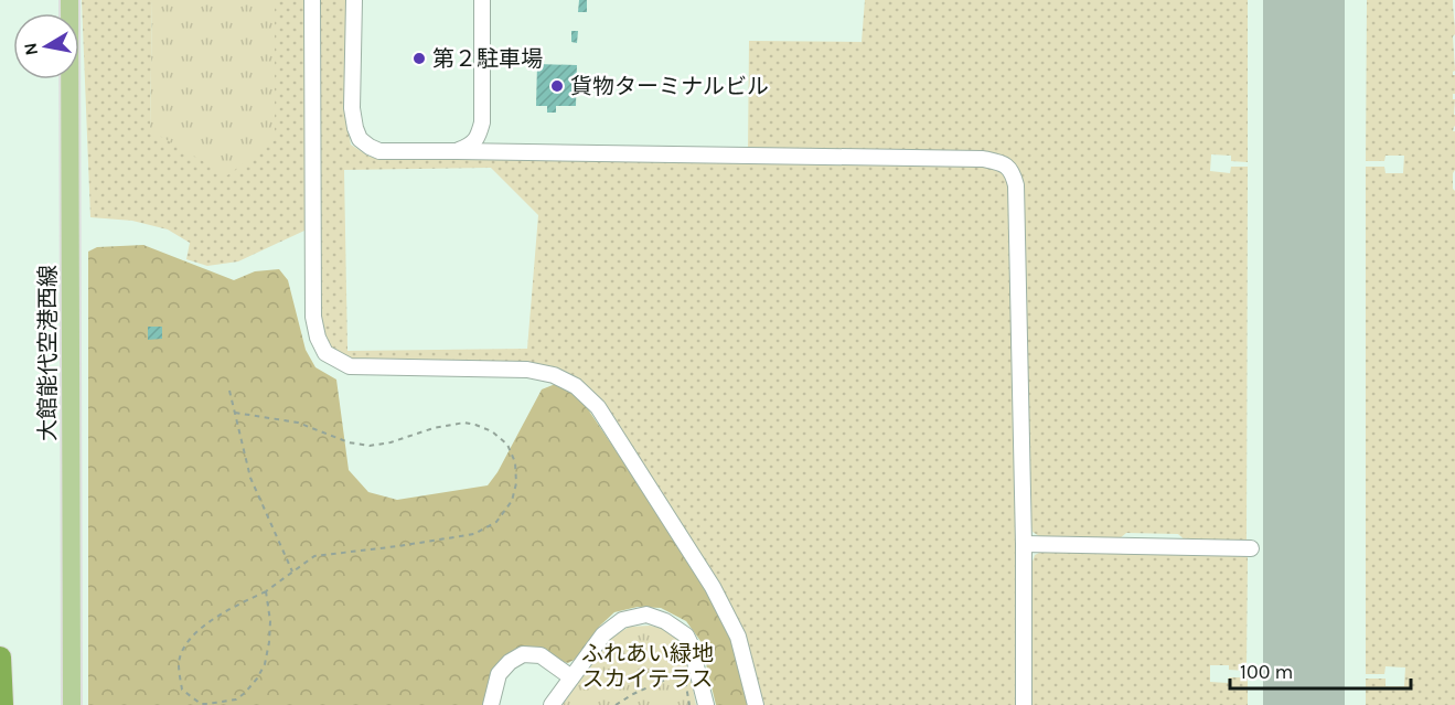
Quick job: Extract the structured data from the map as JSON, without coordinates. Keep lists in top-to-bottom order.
{
  "streets": {
    "main road": ["大館能代空港西線"]
  },
  "parks": ["ふれあい緑地 スカイテラス"],
  "places": ["第２駐車場", "貨物ターミナルビル"],
  "scale_bar": "100 m",
  "north": "left"
}
